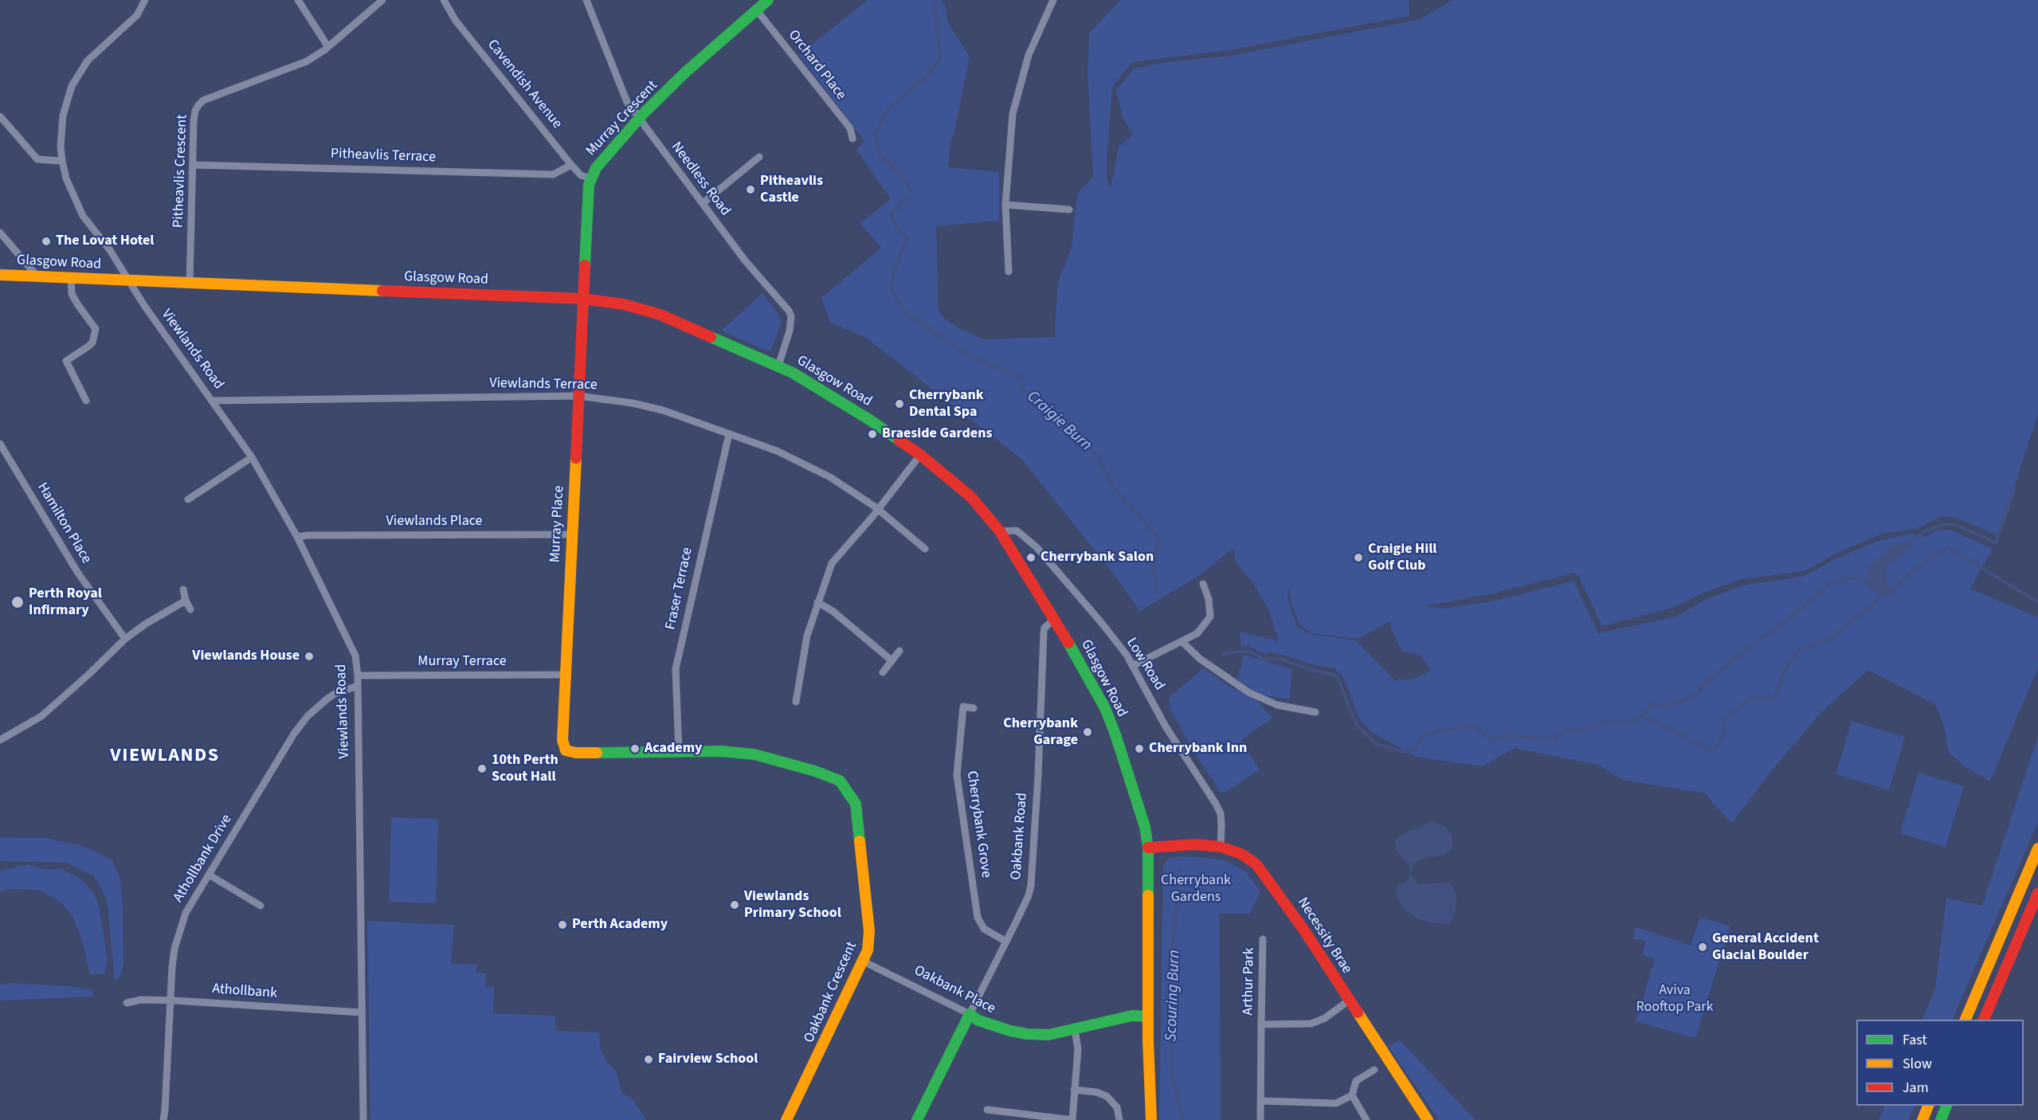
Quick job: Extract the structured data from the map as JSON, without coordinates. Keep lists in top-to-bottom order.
{
  "streets": {
    "main road": [
      "Murray Crescent",
      "Glasgow Road",
      "Murray Place",
      "Oakbank Road",
      "Necessity Brae",
      "Oakbank Place",
      "Oakbank Crescent"
    ],
    "street": [
      "Orchard Place",
      "Cavendish Avenue",
      "Pitheavlis Terrace",
      "Pitheavlis Crescent",
      "Needless Road",
      "Viewlands Road",
      "Viewlands Terrace",
      "Viewlands Place",
      "Hamilton Place",
      "Fraser Terrace",
      "Murray Terrace",
      "Low Road",
      "Cherrybank Grove",
      "Athollbank Drive",
      "Arthur Park",
      "Athollbank"
    ]
  },
  "crossings": [
    ["Orchard Place", "Murray Crescent"],
    ["Cavendish Avenue", "Murray Crescent"],
    ["Cavendish Avenue", "Pitheavlis Terrace"],
    ["Murray Crescent", "Needless Road"],
    ["Murray Crescent", "Glasgow Road"],
    ["Murray Crescent", "Murray Place"],
    ["Pitheavlis Terrace", "Pitheavlis Crescent"],
    ["Pitheavlis Crescent", "Glasgow Road"],
    ["Needless Road", "Glasgow Road"],
    ["Glasgow Road", "Viewlands Road"],
    ["Glasgow Road", "Murray Place"],
    ["Glasgow Road", "Low Road"],
    ["Glasgow Road", "Oakbank Road"],
    ["Glasgow Road", "Necessity Brae"],
    ["Glasgow Road", "Oakbank Place"],
    ["Viewlands Road", "Viewlands Terrace"],
    ["Viewlands Road", "Viewlands Place"],
    ["Viewlands Road", "Murray Terrace"],
    ["Viewlands Road", "Athollbank Drive"],
    ["Viewlands Road", "Athollbank"],
    ["Viewlands Terrace", "Murray Place"],
    ["Viewlands Terrace", "Fraser Terrace"],
    ["Viewlands Place", "Murray Place"],
    ["Murray Place", "Murray Terrace"],
    ["Murray Place", "Oakbank Crescent"],
    ["Fraser Terrace", "Oakbank Crescent"],
    ["Low Road", "Necessity Brae"],
    ["Cherrybank Grove", "Oakbank Road"],
    ["Oakbank Road", "Oakbank Place"],
    ["Athollbank Drive", "Athollbank"],
    ["Oakbank Place", "Oakbank Crescent"]
  ],
  "districts": ["VIEWLANDS"],
  "water": ["Craigie Burn", "Scouring Burn"],
  "parks": ["Cherrybank Gardens", "Aviva Rooftop Park"],
  "places": [
    "Pitheavlis Castle",
    "The Lovat Hotel",
    "Cherrybank Dental Spa",
    "Braeside Gardens",
    "Cherrybank Salon",
    "Craigie Hill Golf Club",
    "Perth Royal Infirmary",
    "Viewlands House",
    "Cherrybank Garage",
    "Academy",
    "Cherrybank Inn",
    "10th Perth Scout Hall",
    "Viewlands Primary School",
    "Perth Academy",
    "General Accident Glacial Boulder",
    "Fairview School"
  ],
  "legend": ["Fast", "Slow", "Jam"]
}
